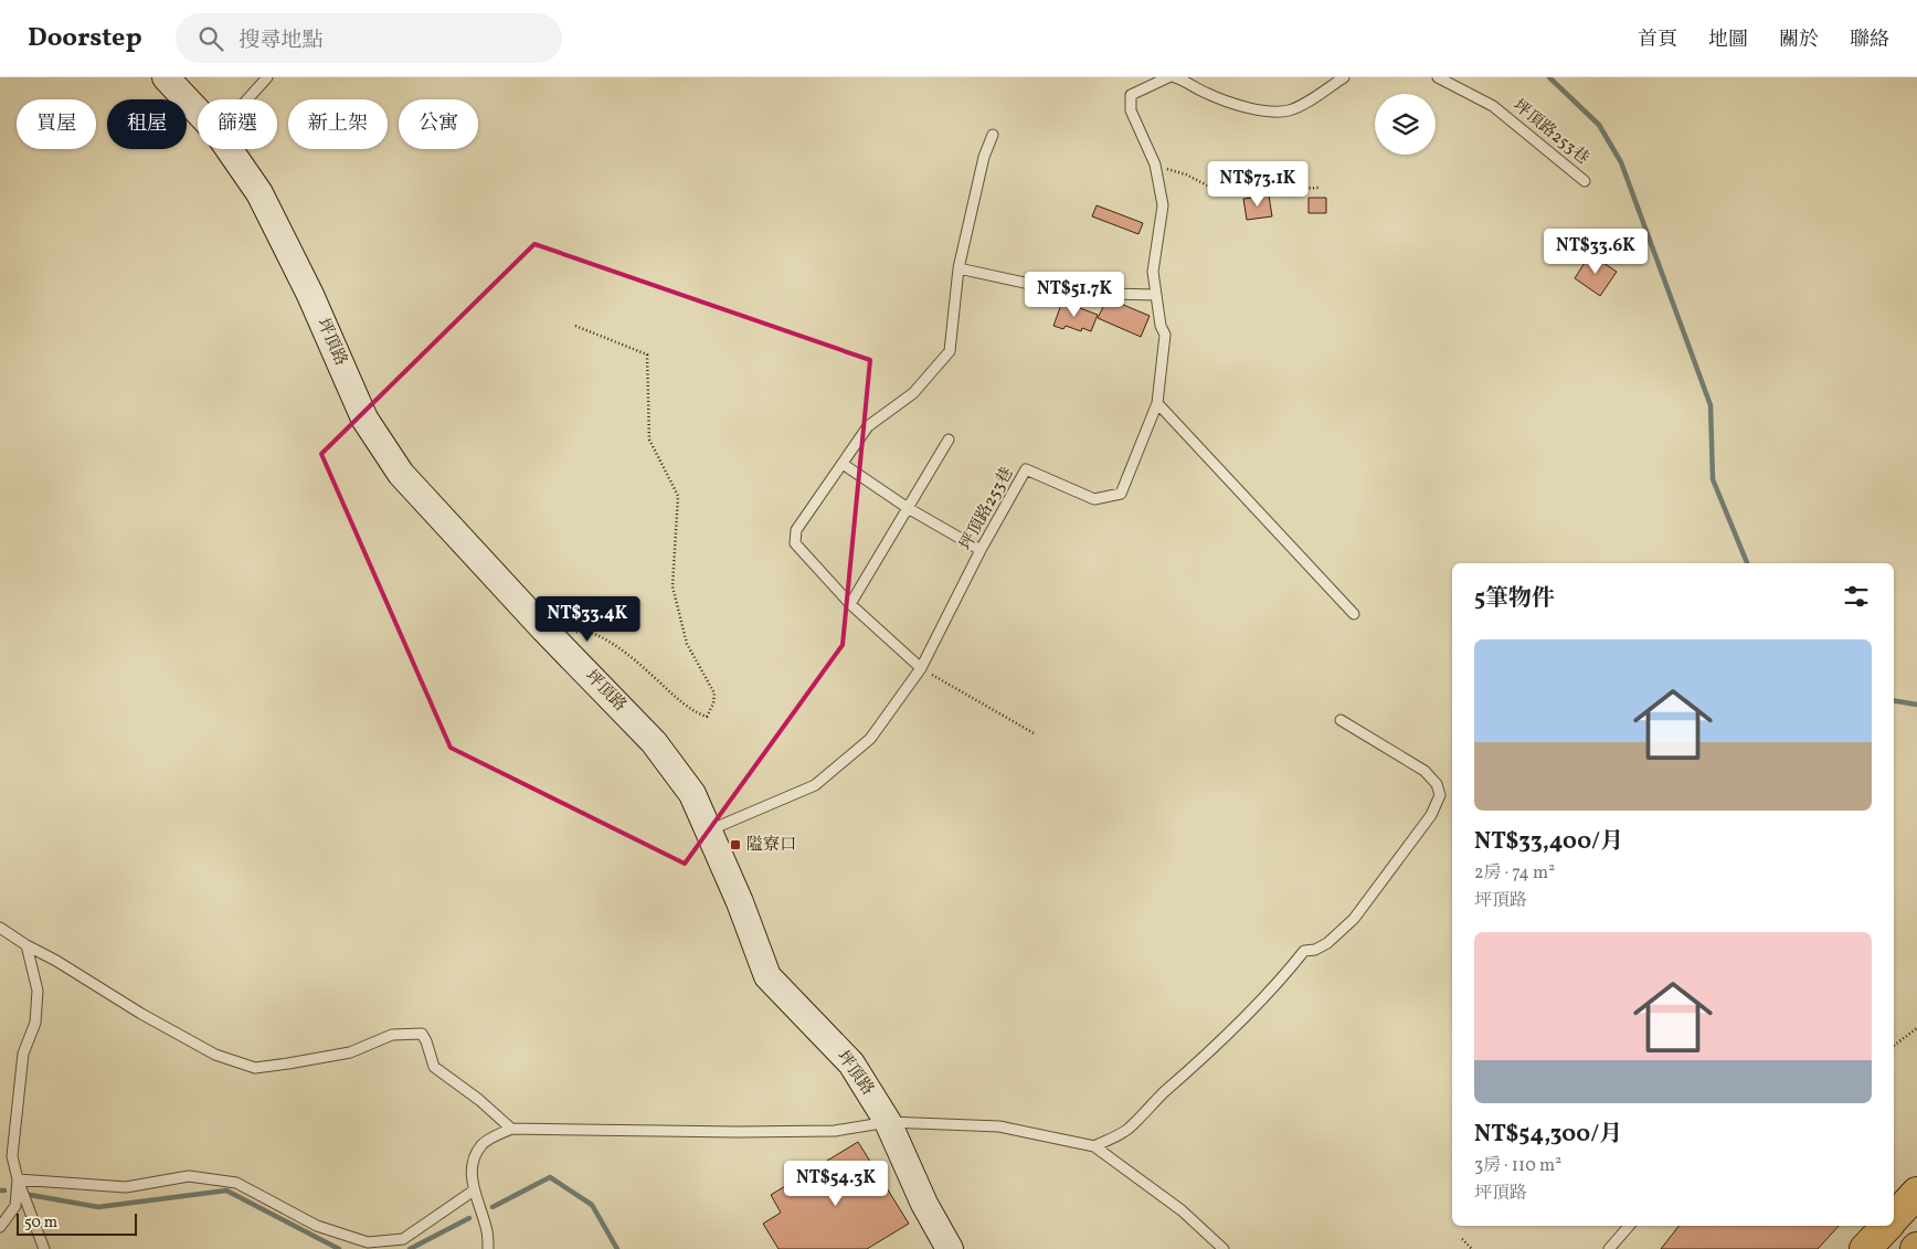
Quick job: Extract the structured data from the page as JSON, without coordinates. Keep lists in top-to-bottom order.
{
  "streets": {
    "street": ["坪頂路"],
    "lane": ["坪頂路253巷"]
  },
  "crossings": [
    ["坪頂路253巷", "坪頂路"]
  ],
  "places": {
    "transit": ["隘寮口"]
  },
  "scale_bar": "50 m",
  "page": {
    "header": "Doorstep",
    "search": "搜尋地點",
    "nav": [
      "首頁",
      "地圖",
      "關於",
      "聯絡"
    ],
    "chip": [
      "買屋",
      "租屋",
      "篩選",
      "新上架",
      "公寓"
    ],
    "price": [
      "NT$73.1K",
      "NT$33.6K",
      "NT$51.7K",
      "NT$33.4K",
      "NT$54.3K"
    ],
    "heading": "5筆物件",
    "list": [
      {
        "name": "NT$33,400/月",
        "note": "2房 · 74 m² · 坪頂路"
      },
      {
        "name": "NT$54,300/月",
        "note": "3房 · 110 m² · 坪頂路"
      }
    ],
    "scale": "50 m"
  }
}
